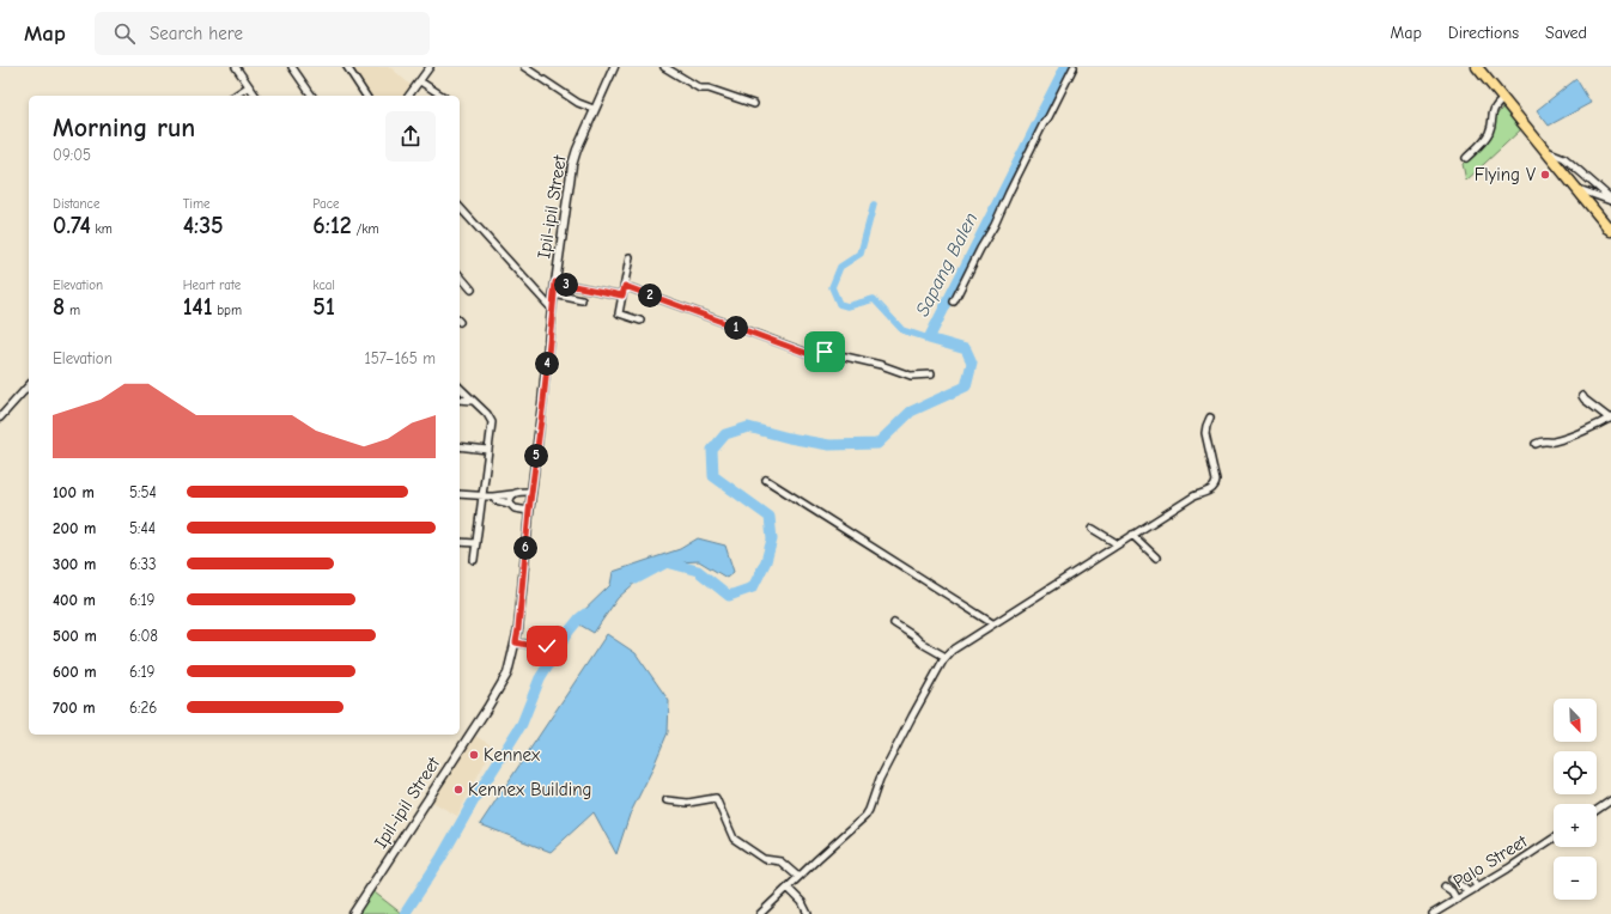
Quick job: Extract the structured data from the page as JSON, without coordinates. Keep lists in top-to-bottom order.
{
  "streets": {
    "street": ["Ipil-ipil Street", "Palo Street"]
  },
  "water": ["Sapang Balen"],
  "places": ["Flying V", "Kennex", "Kennex Building"],
  "north": "bottom right",
  "page": {
    "header": "Map",
    "search": "Search here",
    "nav": ["Map", "Directions", "Saved"],
    "heading": ["Morning run", "09:05"],
    "stats": [
      ["Distance", "0.74 km"],
      ["Time", "4:35"],
      ["Pace", "6:12 /km"],
      ["Elevation", "8 m"],
      ["Heart rate", "141 bpm"],
      ["kcal", "51"]
    ],
    "pins": [
      "3",
      "2",
      "1",
      "4",
      "5",
      "6"
    ],
    "chart": ["Elevation", "157–165 m"],
    "list": [
      {
        "name": "100 m",
        "note": "5:54"
      },
      {
        "name": "200 m",
        "note": "5:44"
      },
      {
        "name": "300 m",
        "note": "6:33"
      },
      {
        "name": "400 m",
        "note": "6:19"
      },
      {
        "name": "500 m",
        "note": "6:08"
      },
      {
        "name": "600 m",
        "note": "6:19"
      },
      {
        "name": "700 m",
        "note": "6:26"
      }
    ],
    "map_buttons": ["+", "−"]
  }
}
